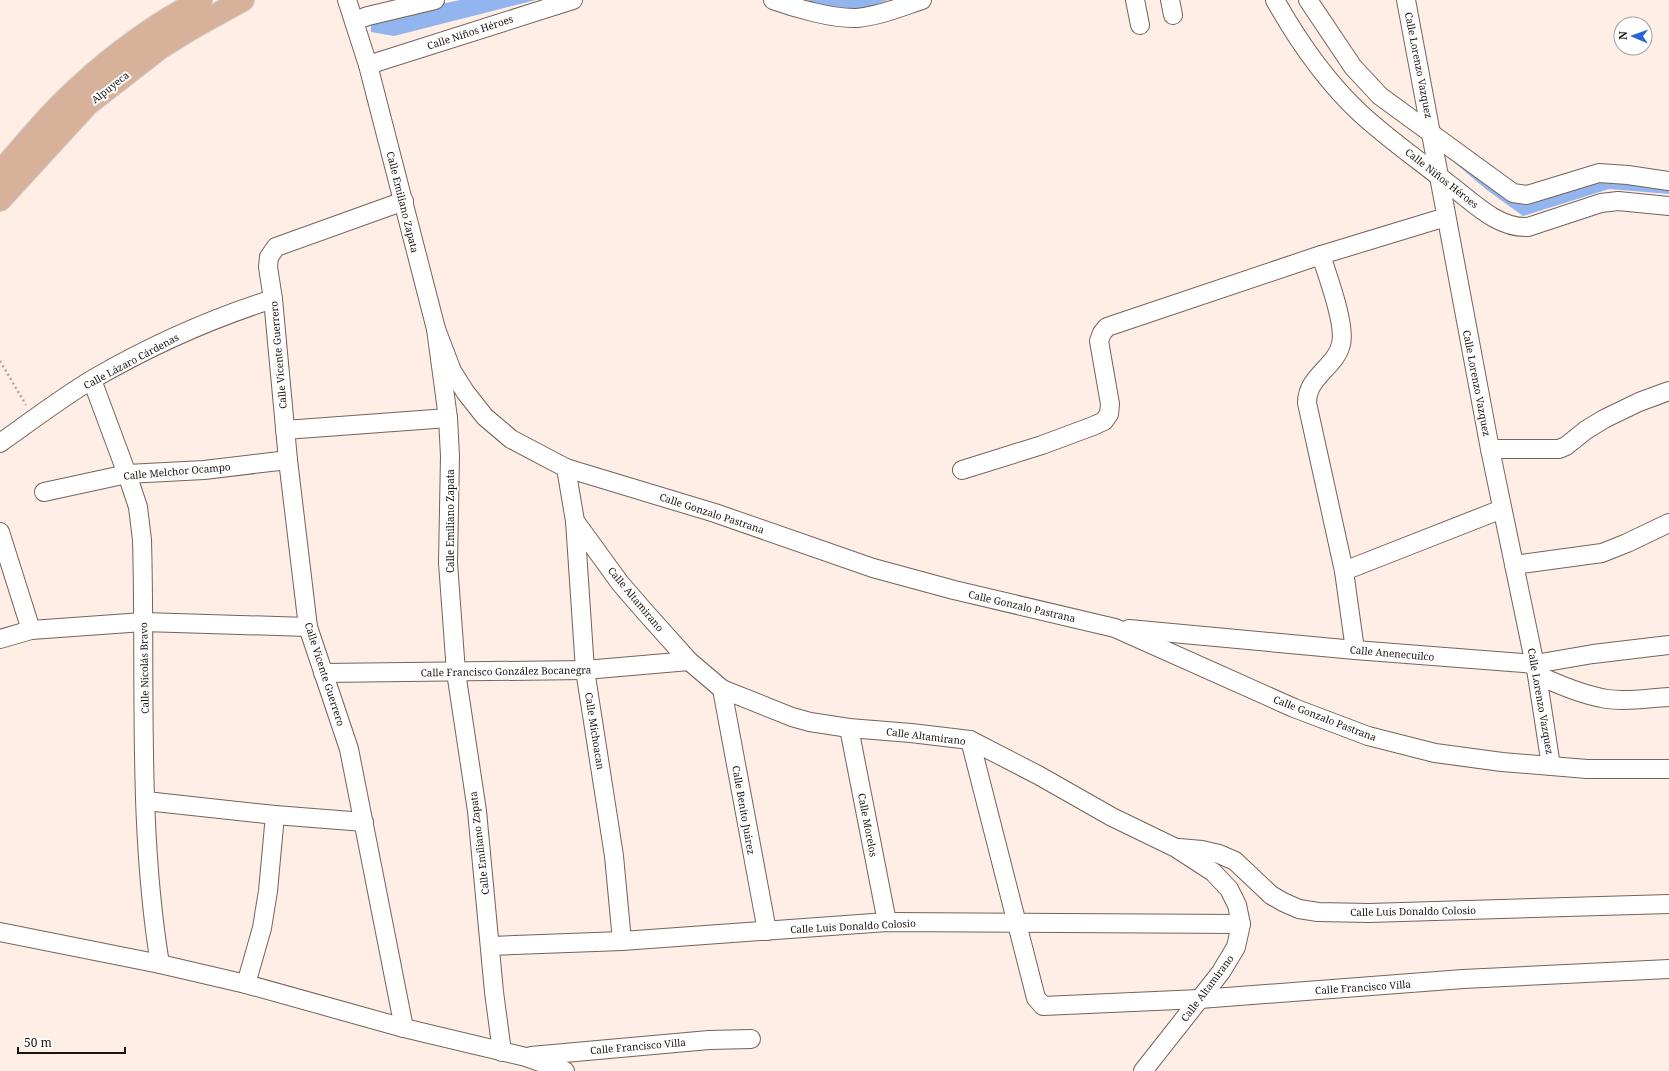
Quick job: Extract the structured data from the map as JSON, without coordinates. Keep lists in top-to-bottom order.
{
  "streets": {
    "main road": ["Alpuyeca"],
    "street": [
      "Calle Niños Héroes",
      "Calle Lorenzo Vazquez",
      "Calle Emiliano Zapata",
      "Calle Vicente Guerrero",
      "Calle Lázaro Cárdenas",
      "Calle Melchor Ocampo",
      "Calle Gonzalo Pastrana",
      "Calle Altamirano",
      "Calle Anenecuilco",
      "Calle Nicolás Bravo",
      "Calle Francisco González Bocanegra",
      "Calle Michoacan",
      "Calle Benito Juárez",
      "Calle Morelos",
      "Calle Luis Donaldo Colosio",
      "Calle Francisco Villa"
    ]
  },
  "crossings": [
    ["Calle Niños Héroes", "Calle Lorenzo Vazquez"],
    ["Calle Niños Héroes", "Calle Emiliano Zapata"],
    ["Calle Lorenzo Vazquez", "Calle Gonzalo Pastrana"],
    ["Calle Lorenzo Vazquez", "Calle Anenecuilco"],
    ["Calle Emiliano Zapata", "Calle Vicente Guerrero"],
    ["Calle Emiliano Zapata", "Calle Gonzalo Pastrana"],
    ["Calle Emiliano Zapata", "Calle Francisco González Bocanegra"],
    ["Calle Emiliano Zapata", "Calle Luis Donaldo Colosio"],
    ["Calle Vicente Guerrero", "Calle Lázaro Cárdenas"],
    ["Calle Vicente Guerrero", "Calle Melchor Ocampo"],
    ["Calle Vicente Guerrero", "Calle Francisco González Bocanegra"],
    ["Calle Lázaro Cárdenas", "Calle Nicolás Bravo"],
    ["Calle Melchor Ocampo", "Calle Nicolás Bravo"],
    ["Calle Gonzalo Pastrana", "Calle Altamirano"],
    ["Calle Gonzalo Pastrana", "Calle Anenecuilco"],
    ["Calle Altamirano", "Calle Francisco González Bocanegra"],
    ["Calle Altamirano", "Calle Michoacan"],
    ["Calle Altamirano", "Calle Benito Juárez"],
    ["Calle Altamirano", "Calle Morelos"],
    ["Calle Altamirano", "Calle Luis Donaldo Colosio"],
    ["Calle Altamirano", "Calle Francisco Villa"],
    ["Calle Francisco González Bocanegra", "Calle Michoacan"],
    ["Calle Michoacan", "Calle Luis Donaldo Colosio"],
    ["Calle Benito Juárez", "Calle Luis Donaldo Colosio"],
    ["Calle Morelos", "Calle Luis Donaldo Colosio"],
    ["Calle Luis Donaldo Colosio", "Calle Francisco Villa"]
  ],
  "scale_bar": "50 m",
  "north": "left"
}
